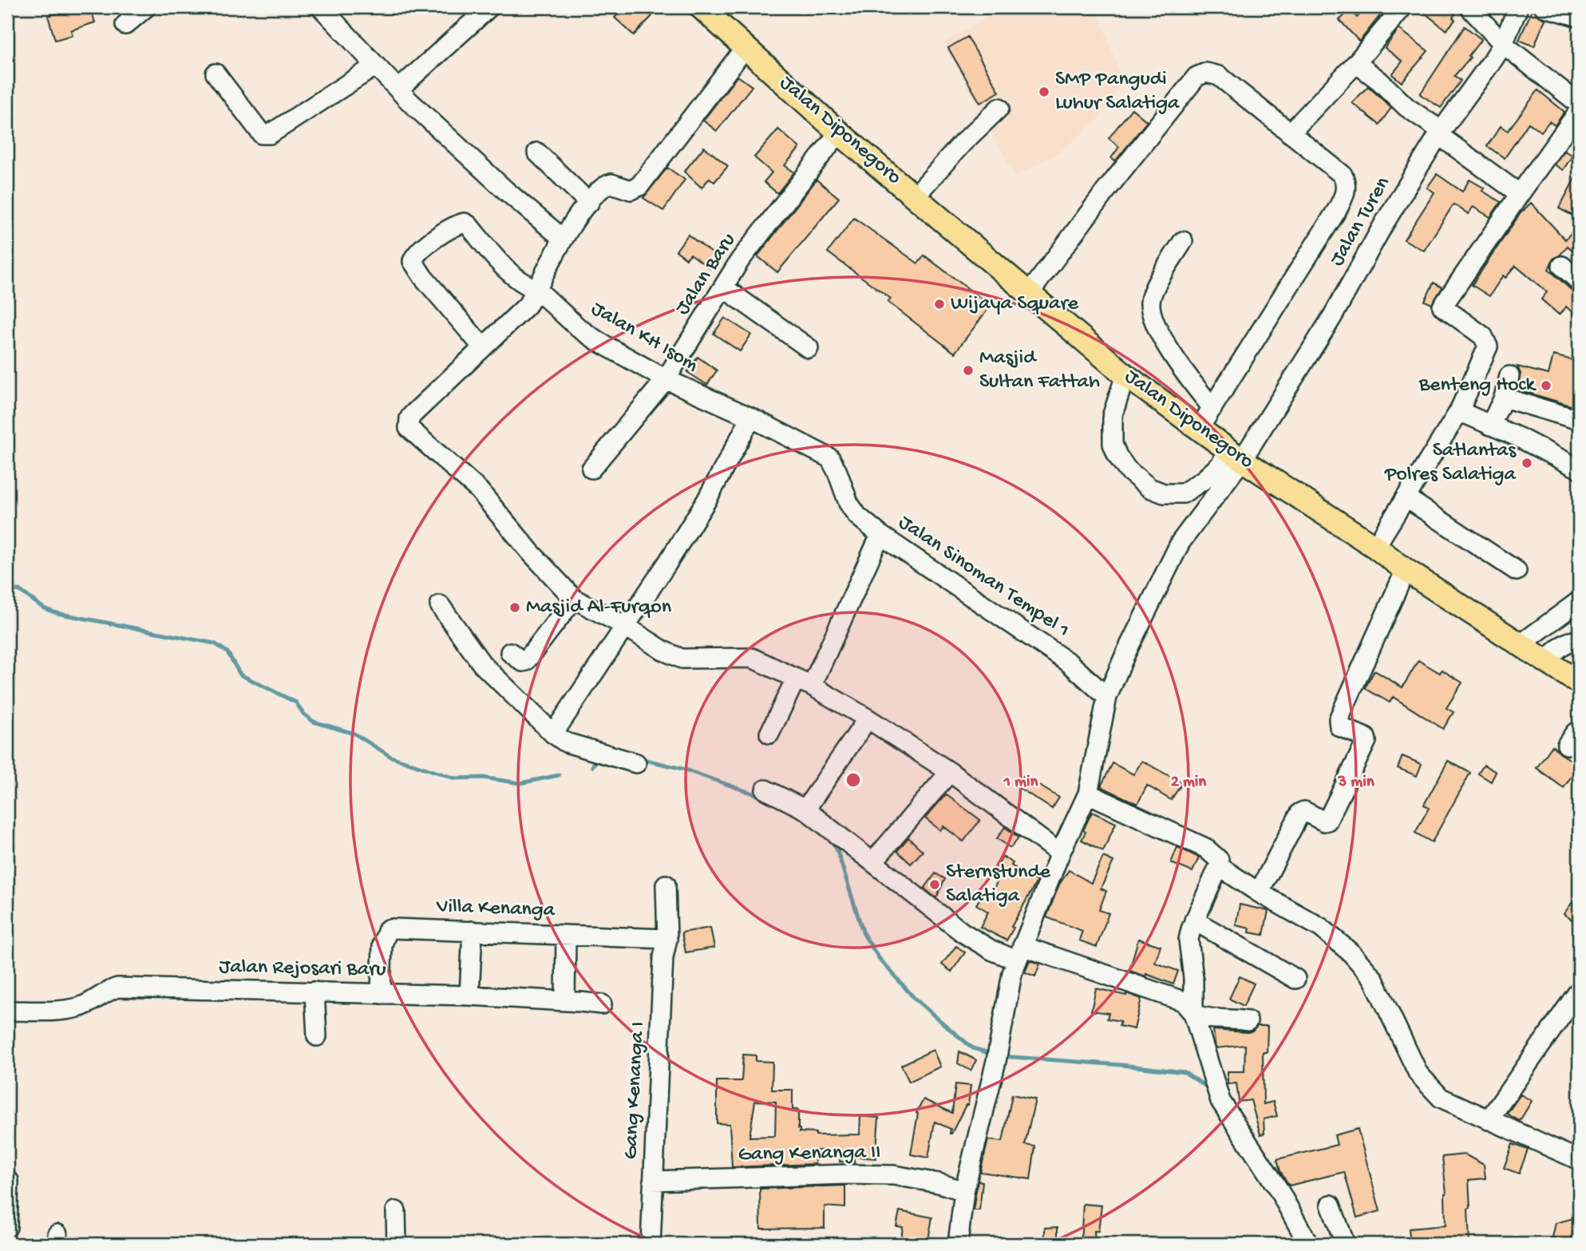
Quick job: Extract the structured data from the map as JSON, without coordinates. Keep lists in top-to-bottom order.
{
  "streets": {
    "main road": ["Jalan Diponegoro"],
    "street": [
      "Jalan Turen",
      "Jalan Baru",
      "Jalan KH Isom",
      "Jalan Sinoman Tempel 1",
      "Villa Kenanga",
      "Jalan Rejosari Baru",
      "Gang Kenanga I",
      "Gang Kenanga II"
    ]
  },
  "crossings": [
    ["Jalan Diponegoro", "Jalan Turen"],
    ["Jalan Diponegoro", "Jalan Baru"],
    ["Jalan Baru", "Jalan KH Isom"],
    ["Jalan KH Isom", "Jalan Sinoman Tempel 1"],
    ["Villa Kenanga", "Jalan Rejosari Baru"],
    ["Villa Kenanga", "Gang Kenanga I"],
    ["Gang Kenanga I", "Gang Kenanga II"]
  ],
  "places": [
    "SMP Pangudi Luhur Salatiga",
    "Wijaya Square",
    "Masjid Sultan Fattah",
    "Benteng Hock",
    "Satlantas Polres Salatiga",
    "Masjid Al-Furqon",
    "Sternstunde Salatiga"
  ],
  "rings": ["1 min", "2 min", "3 min"]
}
